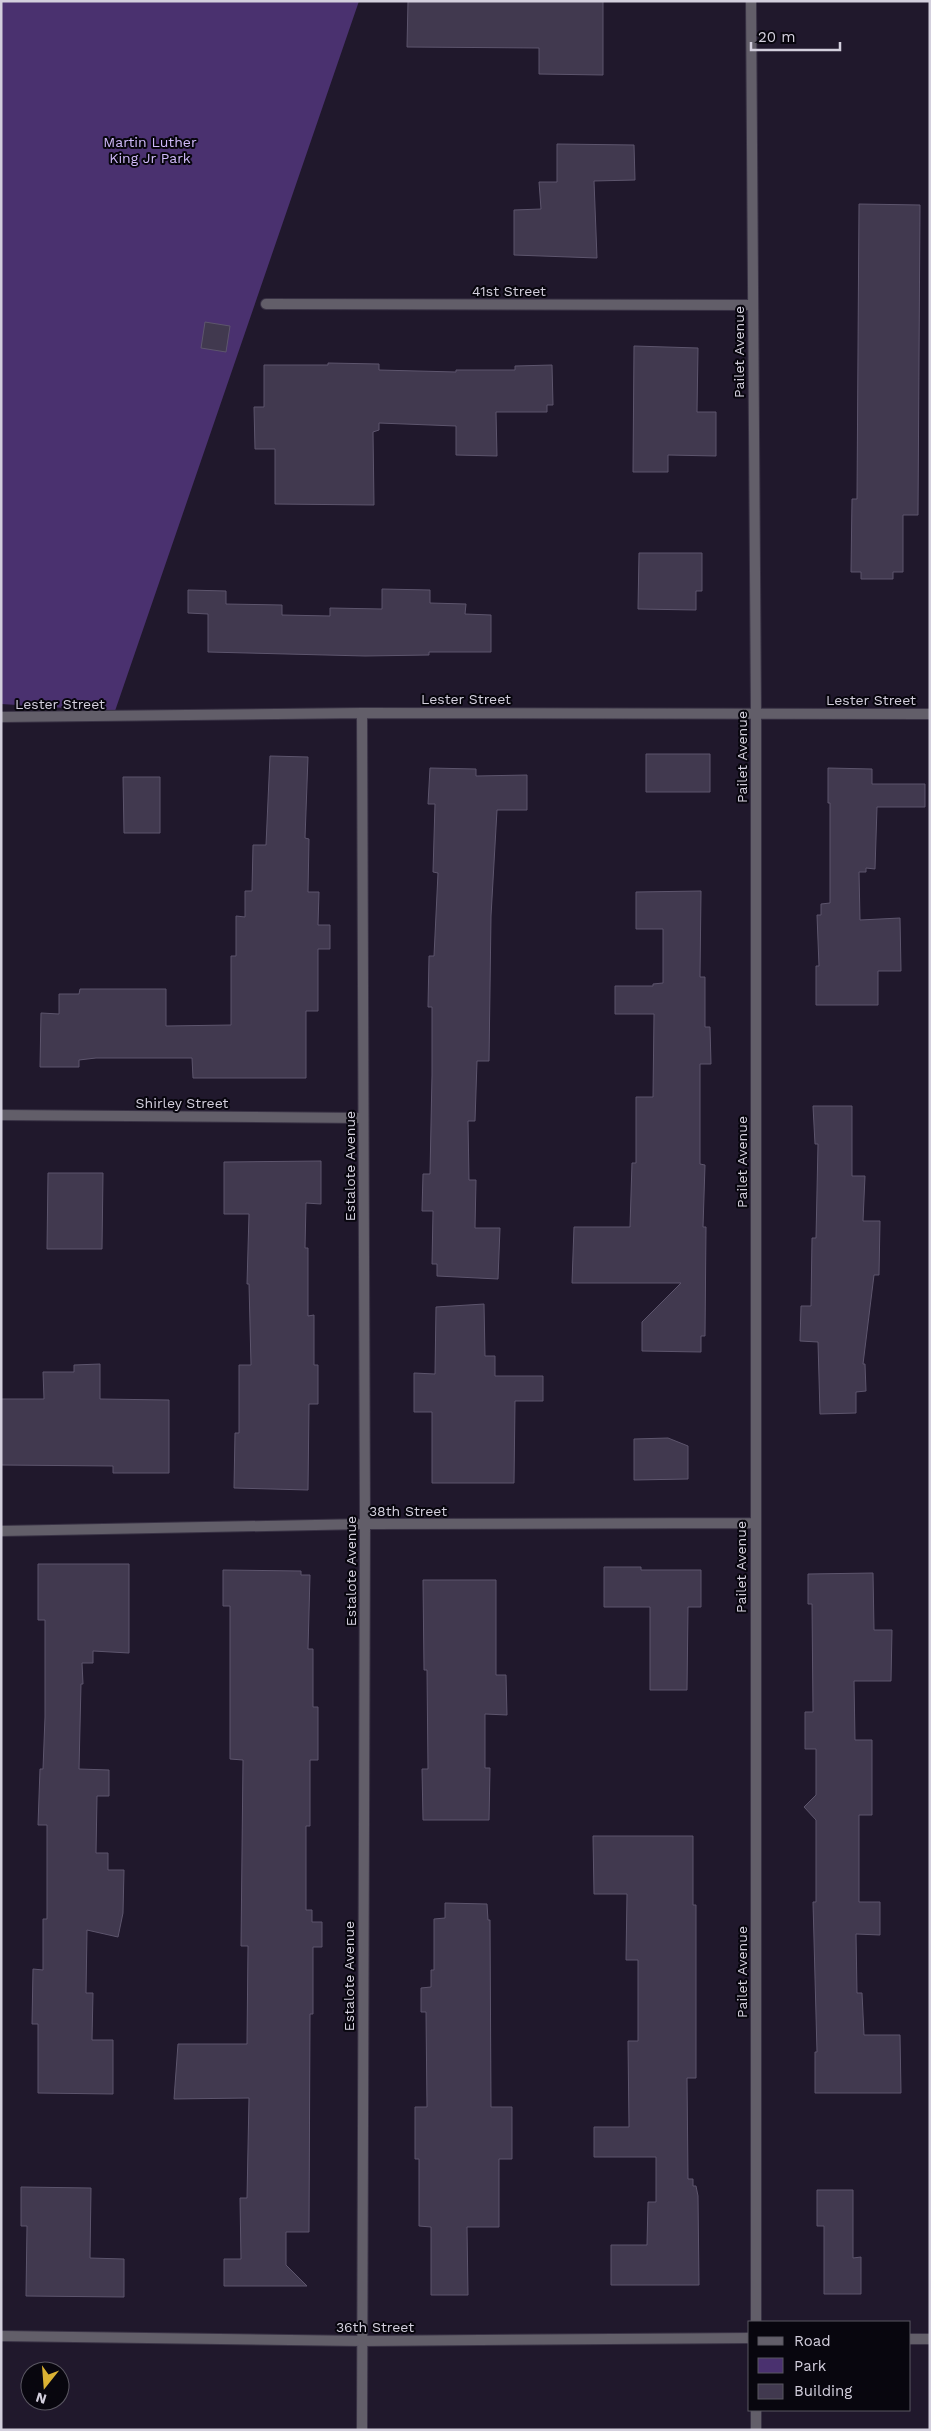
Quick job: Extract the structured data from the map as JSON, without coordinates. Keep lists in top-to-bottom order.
{
  "streets": {
    "street": [
      "41st Street",
      "Pailet Avenue",
      "Lester Street",
      "Shirley Street",
      "Estalote Avenue",
      "38th Street",
      "36th Street"
    ]
  },
  "crossings": [
    ["41st Street", "Pailet Avenue"],
    ["Pailet Avenue", "Lester Street"],
    ["Pailet Avenue", "38th Street"],
    ["Lester Street", "Estalote Avenue"],
    ["Shirley Street", "Estalote Avenue"],
    ["Estalote Avenue", "38th Street"],
    ["Estalote Avenue", "36th Street"]
  ],
  "parks": ["Martin Luther King Jr Park"],
  "legend": ["Road", "Park", "Building"],
  "scale_bar": "20 m",
  "north": "bottom"
}
